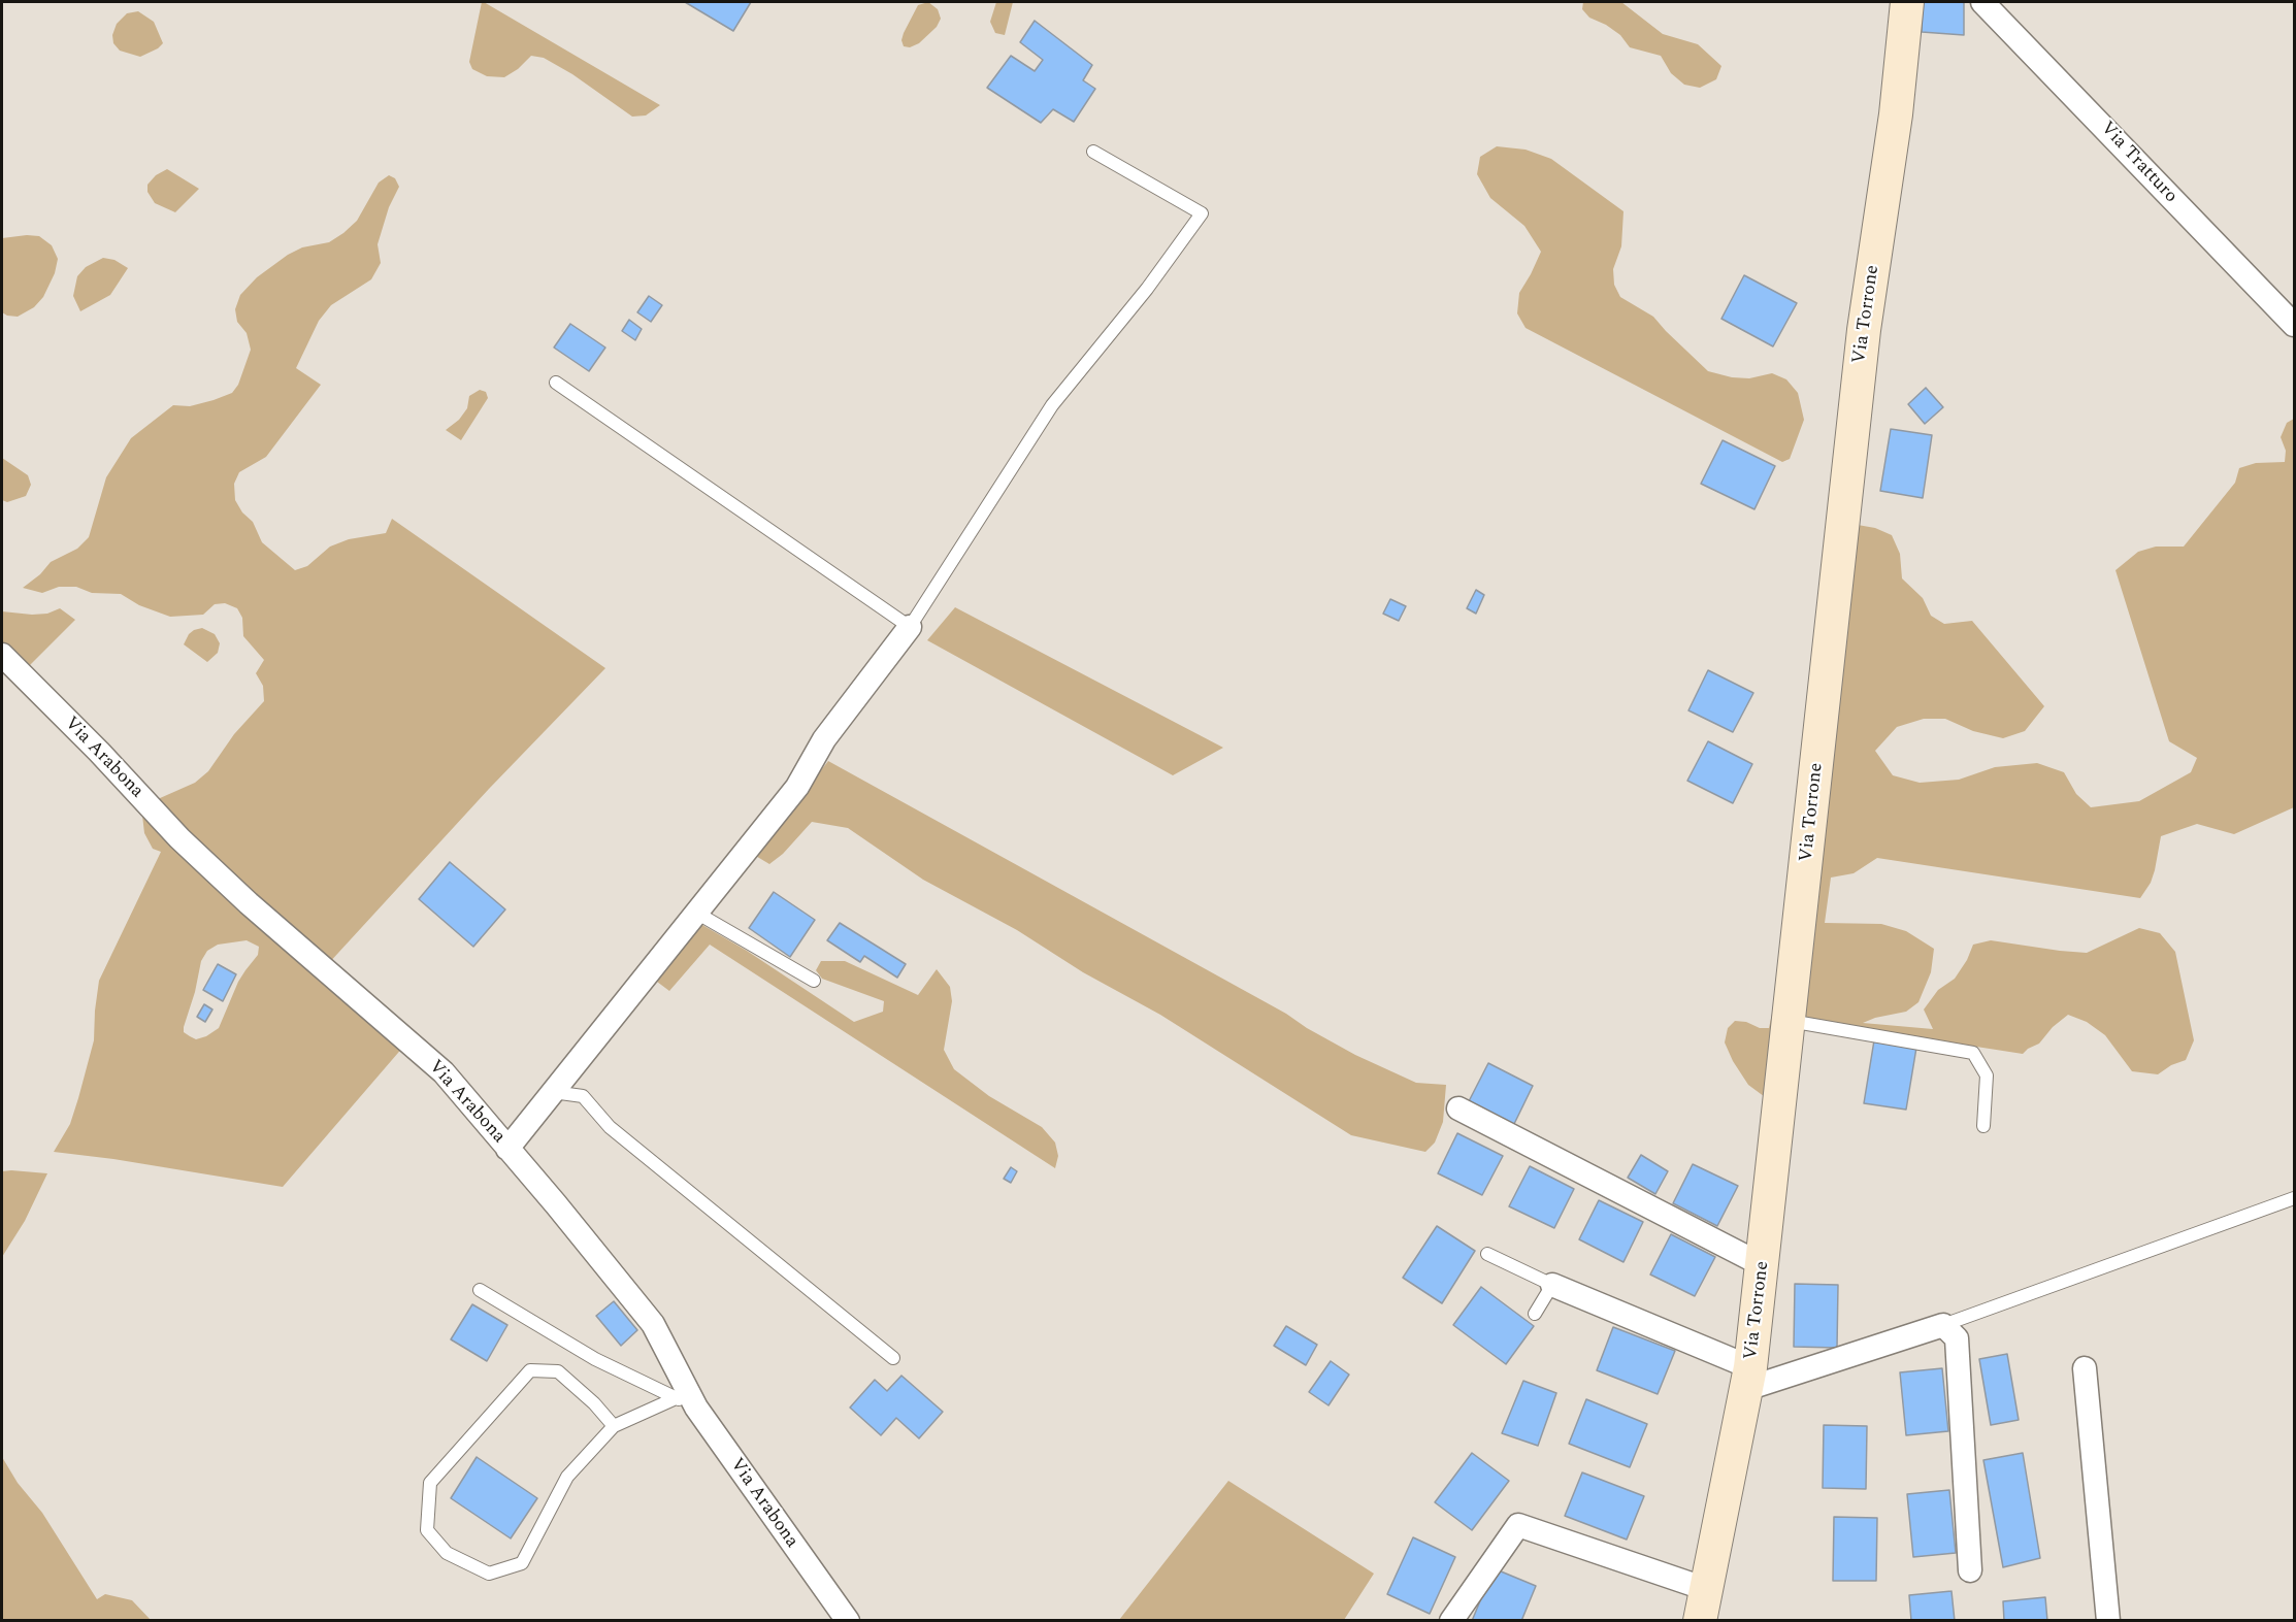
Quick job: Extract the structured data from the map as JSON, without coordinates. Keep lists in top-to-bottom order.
{
  "streets": {
    "main road": ["Via Torrone"],
    "street": ["Via Tratturo", "Via Arabona"]
  }
}
